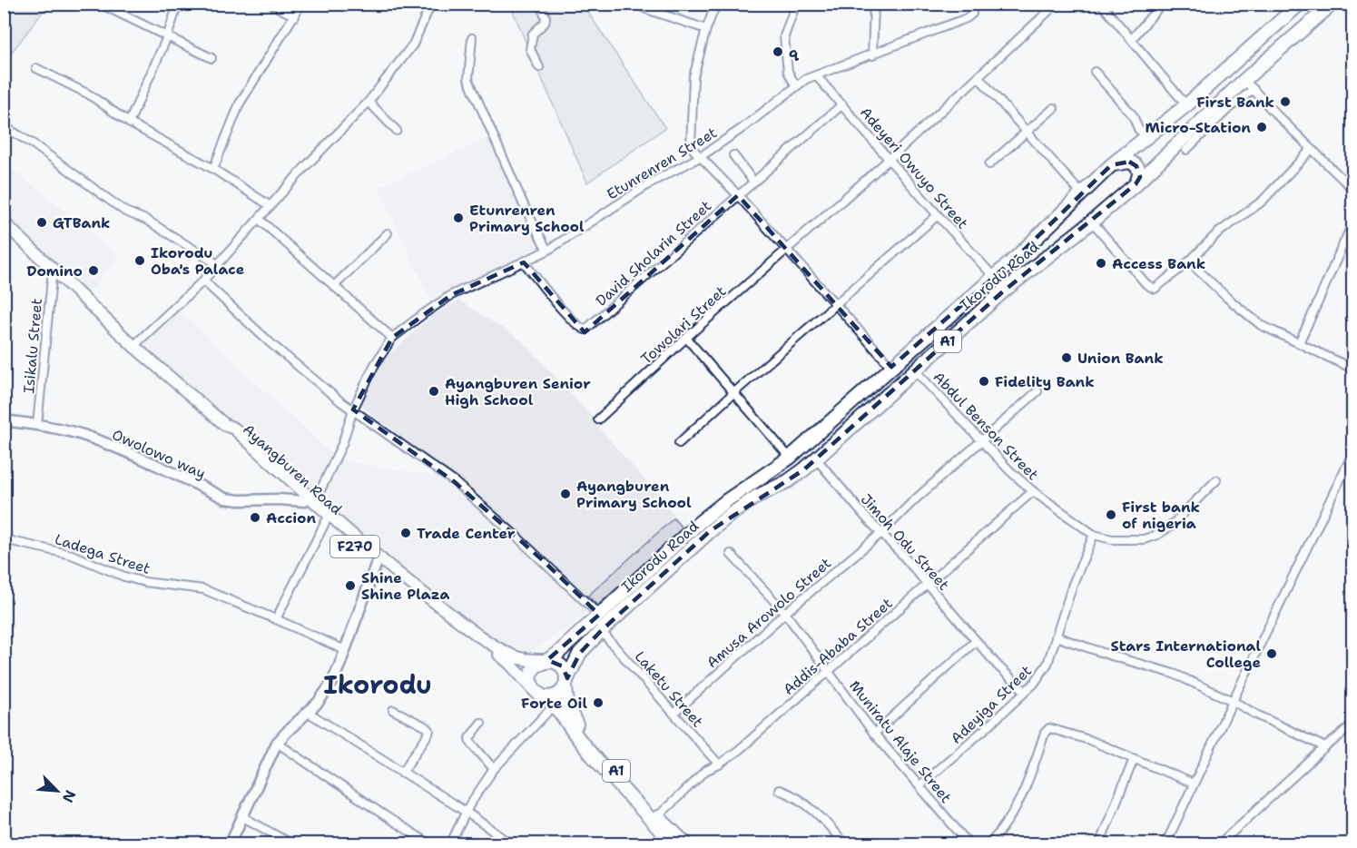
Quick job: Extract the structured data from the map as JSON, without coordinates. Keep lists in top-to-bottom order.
{
  "streets": {
    "highway": ["Ikorodu Road", "A1"],
    "main road": ["Owolowo way", "Ayangburen Road", "F270"],
    "street": [
      "Etunrenren Street",
      "Adeyeri Owuyo Street",
      "David Sholarin Street",
      "Towolari Street",
      "Isikalu Street",
      "Abdul Benson Street",
      "Jimoh Odu Street",
      "Ladega Street",
      "Amusa Arowolo Street",
      "Addis-Ababa Street",
      "Laketu Street",
      "Adeyiga Street",
      "Muniratu Alaje Street"
    ]
  },
  "crossings": [
    ["Etunrenren Street", "Adeyeri Owuyo Street"],
    ["Etunrenren Street", "David Sholarin Street"],
    ["Etunrenren Street", "Owolowo way"],
    ["Etunrenren Street", "Ayangburen Road"],
    ["Adeyeri Owuyo Street", "David Sholarin Street"],
    ["Adeyeri Owuyo Street", "Ikorodu Road"],
    ["Adeyeri Owuyo Street", "Towolari Street"],
    ["Ikorodu Road", "A1"],
    ["Ikorodu Road", "Abdul Benson Street"],
    ["Ikorodu Road", "Jimoh Odu Street"],
    ["Ikorodu Road", "F270"],
    ["Ikorodu Road", "Laketu Street"],
    ["A1", "F270"],
    ["A1", "Addis-Ababa Street"],
    ["Isikalu Street", "Owolowo way"],
    ["Isikalu Street", "Ayangburen Road"],
    ["Abdul Benson Street", "Amusa Arowolo Street"],
    ["Abdul Benson Street", "Addis-Ababa Street"],
    ["Abdul Benson Street", "Adeyiga Street"],
    ["Owolowo way", "Ayangburen Road"],
    ["Ayangburen Road", "F270"],
    ["Jimoh Odu Street", "Amusa Arowolo Street"],
    ["Jimoh Odu Street", "Addis-Ababa Street"],
    ["Jimoh Odu Street", "Adeyiga Street"],
    ["Amusa Arowolo Street", "Laketu Street"],
    ["Amusa Arowolo Street", "Muniratu Alaje Street"],
    ["Addis-Ababa Street", "Laketu Street"],
    ["Addis-Ababa Street", "Muniratu Alaje Street"],
    ["Adeyiga Street", "Muniratu Alaje Street"]
  ],
  "districts": ["Ikorodu"],
  "places": [
    "q",
    "First Bank",
    "Micro-Station",
    "Etunrenren Primary School",
    "GTBank",
    "Ikorodu Oba's Palace",
    "Access Bank",
    "Domino",
    "Union Bank",
    "Fidelity Bank",
    "Ayangburen Senior High School",
    "Ayangburen Primary School",
    "First bank of nigeria",
    "Accion",
    "Trade Center",
    "Shine Shine Plaza",
    "Stars International College",
    "Forte Oil"
  ],
  "north": "bottom right"
}
